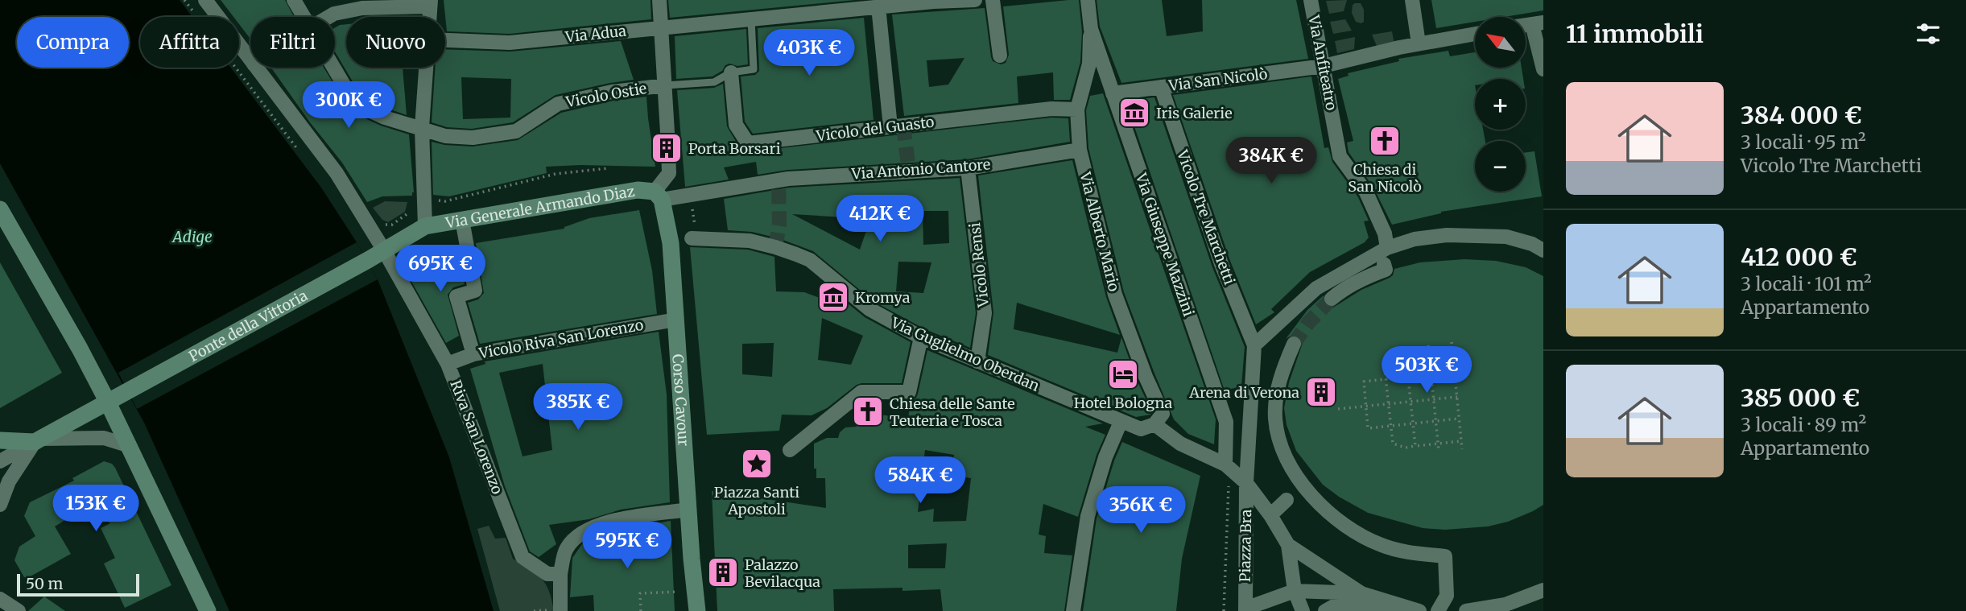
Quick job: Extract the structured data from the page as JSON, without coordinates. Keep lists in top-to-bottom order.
{
  "streets": {
    "street": [
      "Via Adua",
      "Via Anfiteatro",
      "Via San Nicolò",
      "Vicolo Ostie",
      "Vicolo del Guasto",
      "Via Antonio Cantore",
      "Via Generale Armando Diaz",
      "Vicolo Tre Marchetti",
      "Via Alberto Mario",
      "Via Giuseppe Mazzini",
      "Vicolo Rensi",
      "Ponte della Vittoria",
      "Vicolo Riva San Lorenzo",
      "Via Guglielmo Oberdan",
      "Corso Cavour",
      "Riva San Lorenzo",
      "Piazza Bra"
    ]
  },
  "crossings": [
    ["Via Anfiteatro", "Via San Nicolò"],
    ["Via San Nicolò", "Vicolo Tre Marchetti"],
    ["Via San Nicolò", "Via Giuseppe Mazzini"],
    ["Vicolo del Guasto", "Via Alberto Mario"],
    ["Via Antonio Cantore", "Via Generale Armando Diaz"],
    ["Via Antonio Cantore", "Via Alberto Mario"],
    ["Via Antonio Cantore", "Vicolo Rensi"],
    ["Via Antonio Cantore", "Corso Cavour"],
    ["Via Generale Armando Diaz", "Ponte della Vittoria"],
    ["Via Generale Armando Diaz", "Corso Cavour"],
    ["Via Generale Armando Diaz", "Riva San Lorenzo"],
    ["Vicolo Tre Marchetti", "Piazza Bra"],
    ["Via Alberto Mario", "Via Giuseppe Mazzini"],
    ["Via Alberto Mario", "Via Guglielmo Oberdan"],
    ["Vicolo Rensi", "Via Guglielmo Oberdan"],
    ["Vicolo Riva San Lorenzo", "Corso Cavour"],
    ["Vicolo Riva San Lorenzo", "Riva San Lorenzo"]
  ],
  "water": ["Adige"],
  "places": {
    "museum": ["Iris Galerie", "Kromya"],
    "church": ["Chiesa di San Nicolò", "Chiesa delle Sante Teuteria e Tosca"],
    "building": ["Porta Borsari", "Arena di Verona", "Palazzo Bevilacqua"],
    "hotel": ["Hotel Bologna"],
    "place": ["Piazza Santi Apostoli"]
  },
  "scale_bar": "50 m",
  "north": "top left",
  "page": {
    "heading": "11 immobili",
    "map_buttons": ["+", "−"],
    "chip": [
      "Compra",
      "Affitta",
      "Filtri",
      "Nuovo"
    ],
    "price": [
      "403K €",
      "300K €",
      "384K €",
      "412K €",
      "695K €",
      "503K €",
      "385K €",
      "584K €",
      "153K €",
      "356K €",
      "595K €"
    ],
    "list": [
      {
        "name": "384 000 €",
        "note": "3 locali · 95 m² · Vicolo Tre Marchetti"
      },
      {
        "name": "412 000 €",
        "note": "3 locali · 101 m² · Appartamento"
      },
      {
        "name": "385 000 €",
        "note": "3 locali · 89 m² · Appartamento"
      }
    ],
    "scale": "50 m"
  }
}
